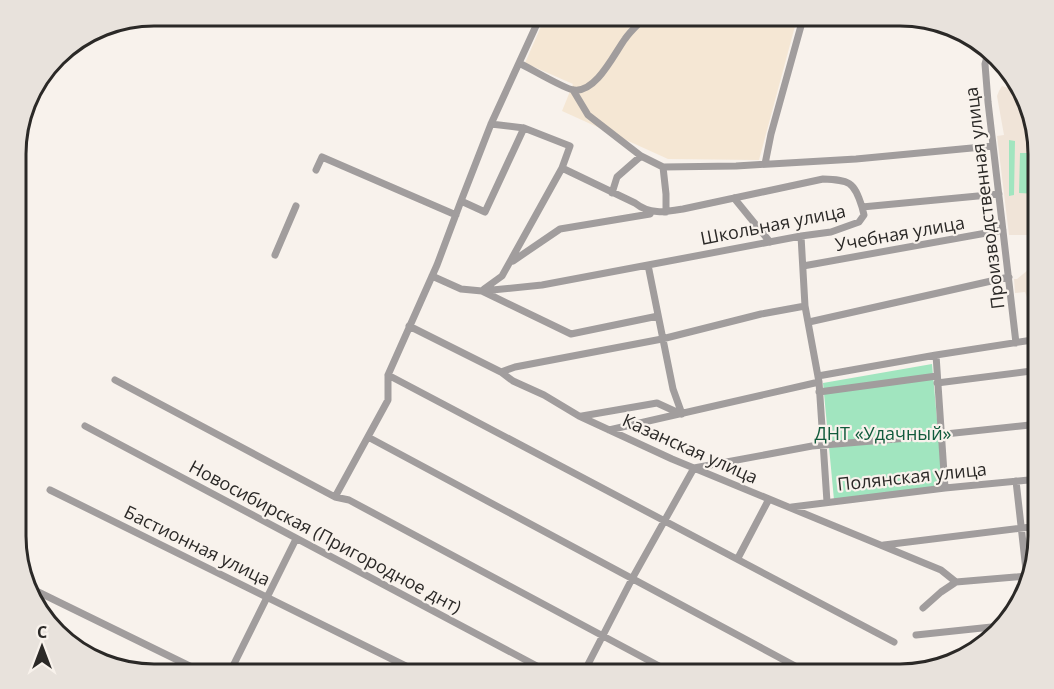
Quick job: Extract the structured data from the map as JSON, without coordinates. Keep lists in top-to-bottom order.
{
  "streets": {
    "street": [
      "Производственная улица",
      "Школьная улица",
      "Учебная улица",
      "Казанская улица",
      "Полянская улица",
      "Новосибирская (Пригородное днт)",
      "Бастионная улица"
    ]
  },
  "crossings": [
    ["Производственная улица", "Школьная улица"],
    ["Производственная улица", "Учебная улица"],
    ["Казанская улица", "Полянская улица"]
  ],
  "parks": ["ДНТ «Удачный»"],
  "north": "top"
}
